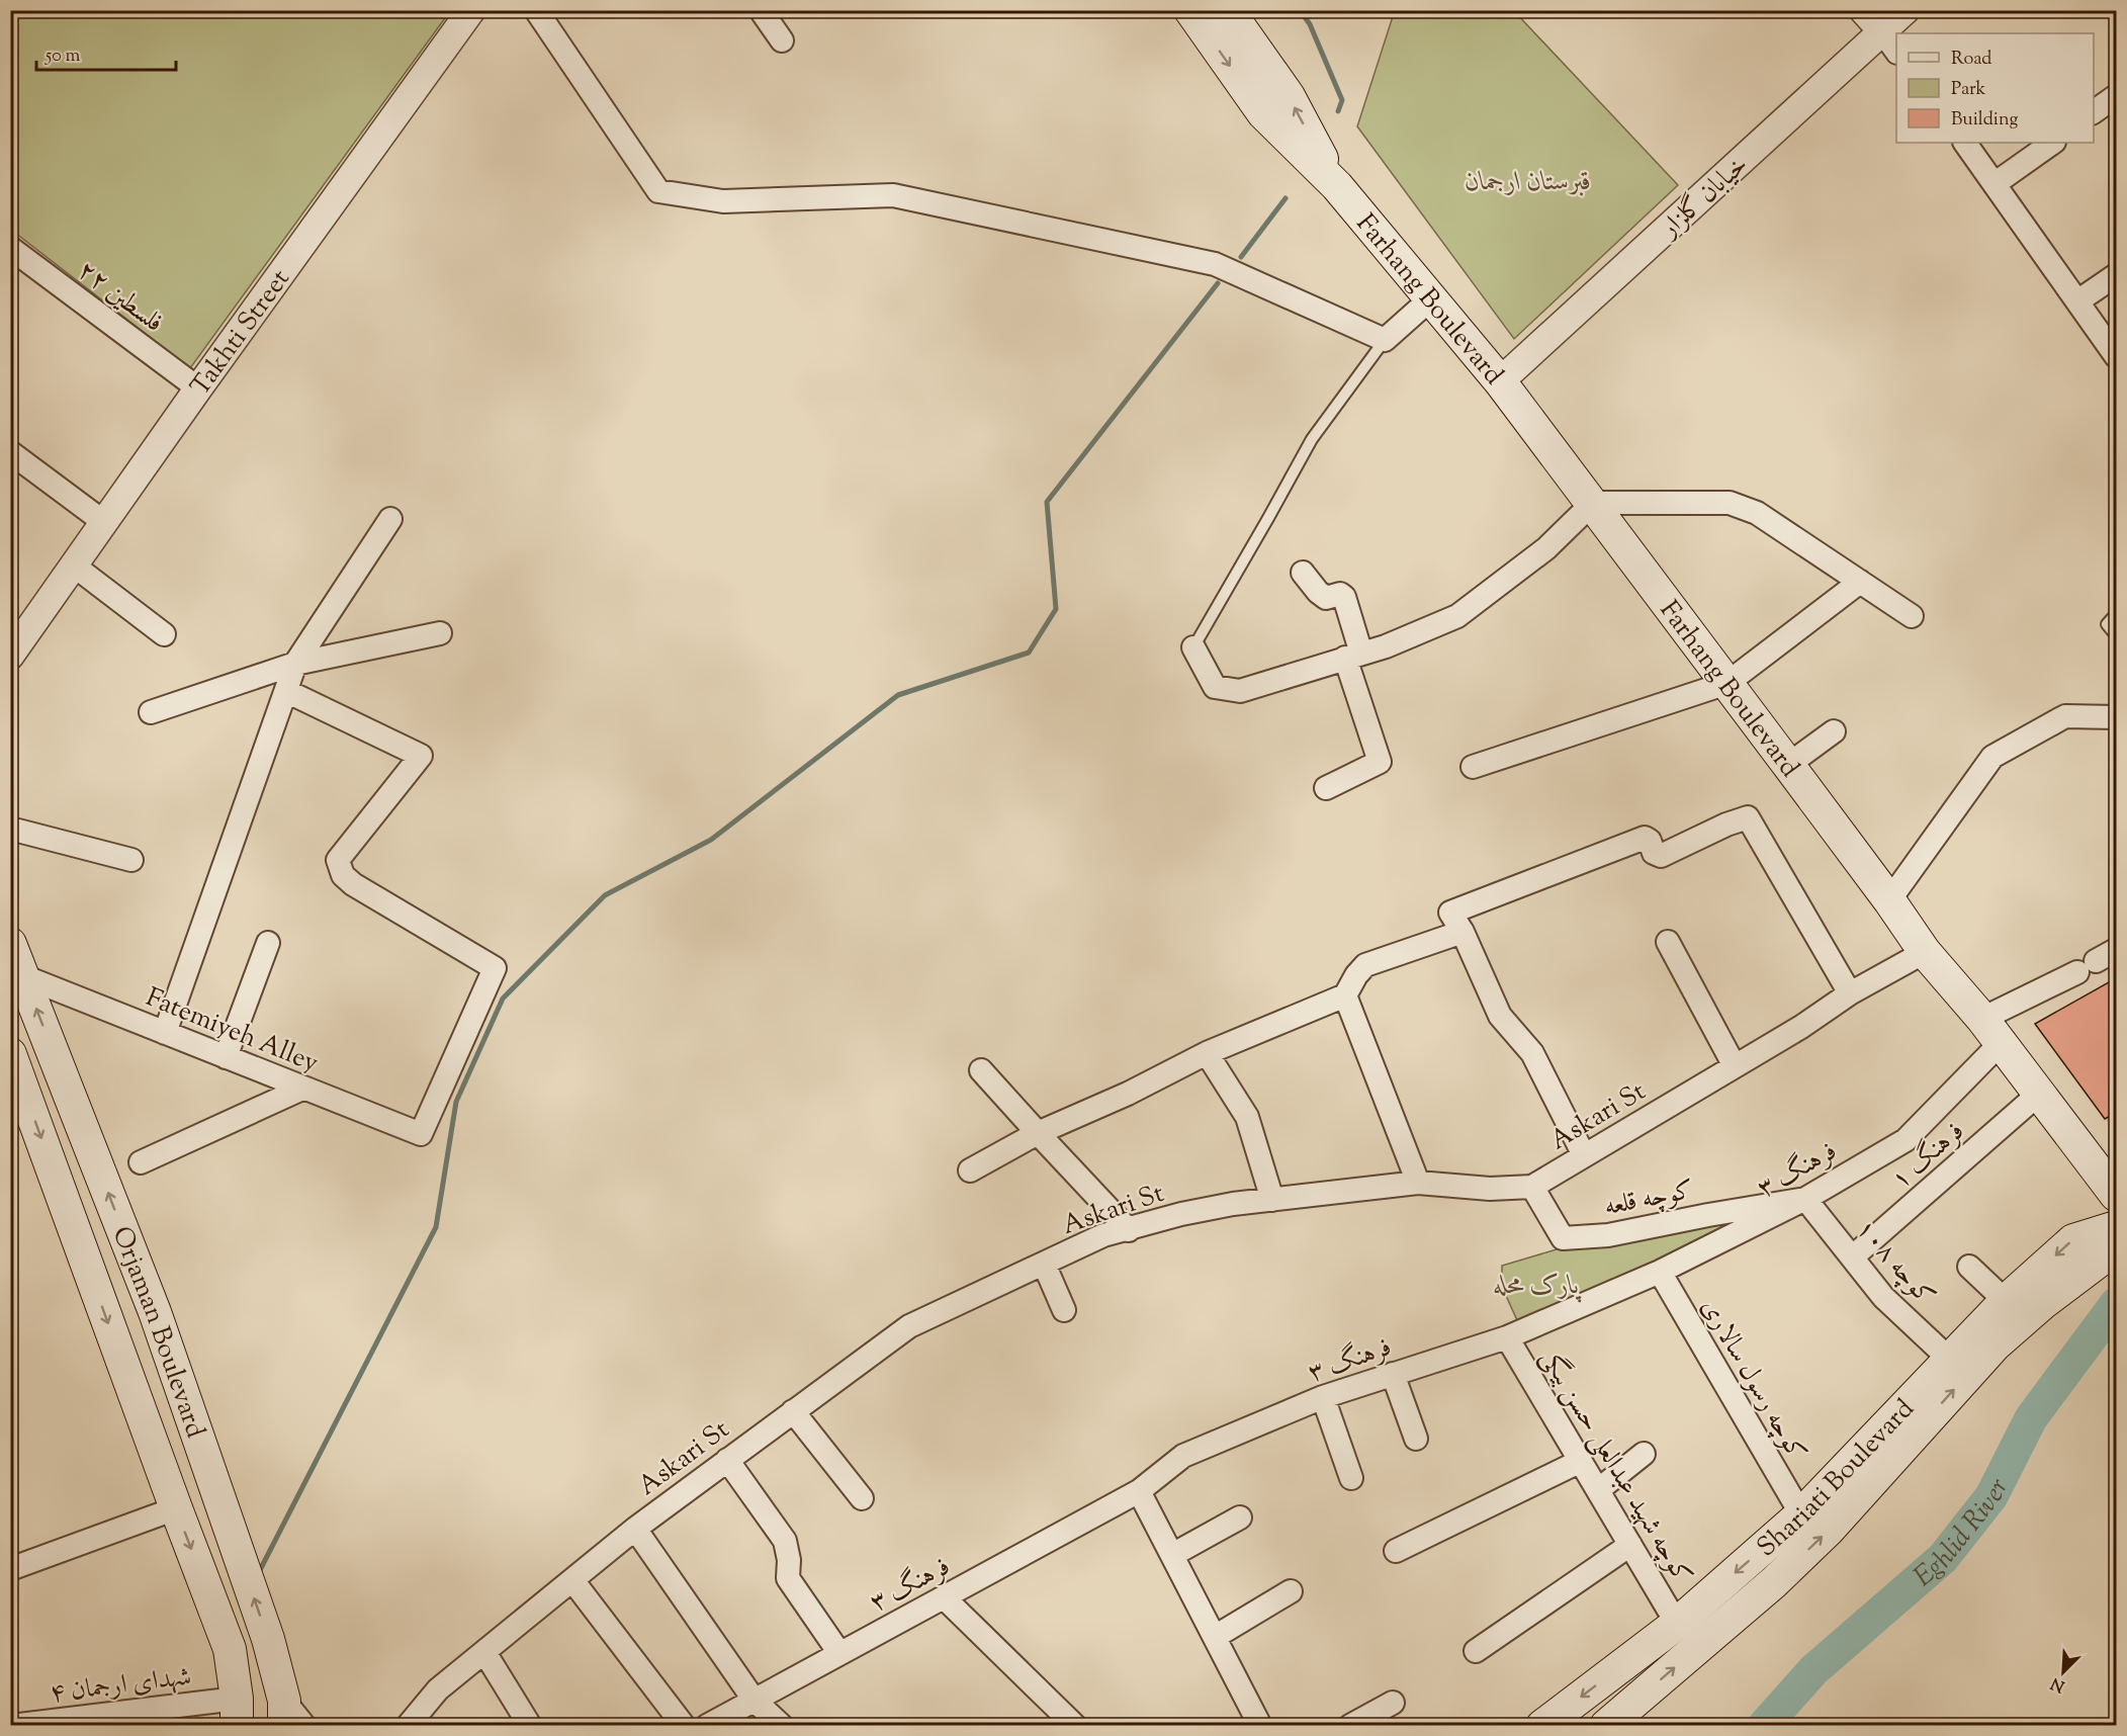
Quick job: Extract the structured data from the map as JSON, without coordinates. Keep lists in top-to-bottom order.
{
  "streets": {
    "main road": ["Farhang Boulevard", "Orjaman Boulevard", "Shariati Boulevard"],
    "street": [
      "خیابان گلزار",
      "فلسطین ۲۲",
      "Takhti Street",
      "Fatemiyeh Alley",
      "Askari St",
      "فرهنگ ۱",
      "فرهنگ ۳",
      "کوچه قلعه",
      "کوچه ۱۰۸",
      "کوچه رسول سالاری",
      "کوچه شهید عبدالعلی حسن بیگی",
      "شهدای ارجمان ۴"
    ]
  },
  "crossings": [
    ["خیابان گلزار", "Farhang Boulevard"],
    ["فلسطین ۲۲", "Takhti Street"],
    ["Farhang Boulevard", "Askari St"],
    ["Farhang Boulevard", "فرهنگ ۱"],
    ["Farhang Boulevard", "فرهنگ ۳"],
    ["Fatemiyeh Alley", "Orjaman Boulevard"],
    ["Askari St", "کوچه قلعه"],
    ["فرهنگ ۱", "کوچه ۱۰۸"],
    ["فرهنگ ۳", "کوچه قلعه"],
    ["فرهنگ ۳", "کوچه ۱۰۸"],
    ["فرهنگ ۳", "کوچه رسول سالاری"],
    ["فرهنگ ۳", "کوچه شهید عبدالعلی حسن بیگی"],
    ["کوچه قلعه", "کوچه ۱۰۸"],
    ["کوچه ۱۰۸", "Shariati Boulevard"],
    ["Orjaman Boulevard", "شهدای ارجمان ۴"],
    ["کوچه رسول سالاری", "Shariati Boulevard"],
    ["کوچه شهید عبدالعلی حسن بیگی", "Shariati Boulevard"]
  ],
  "water": ["Eghlid River"],
  "parks": ["قبرستان ارجمان", "پارک محله"],
  "legend": ["Road", "Park", "Building"],
  "scale_bar": "50 m",
  "north": "bottom left"
}
